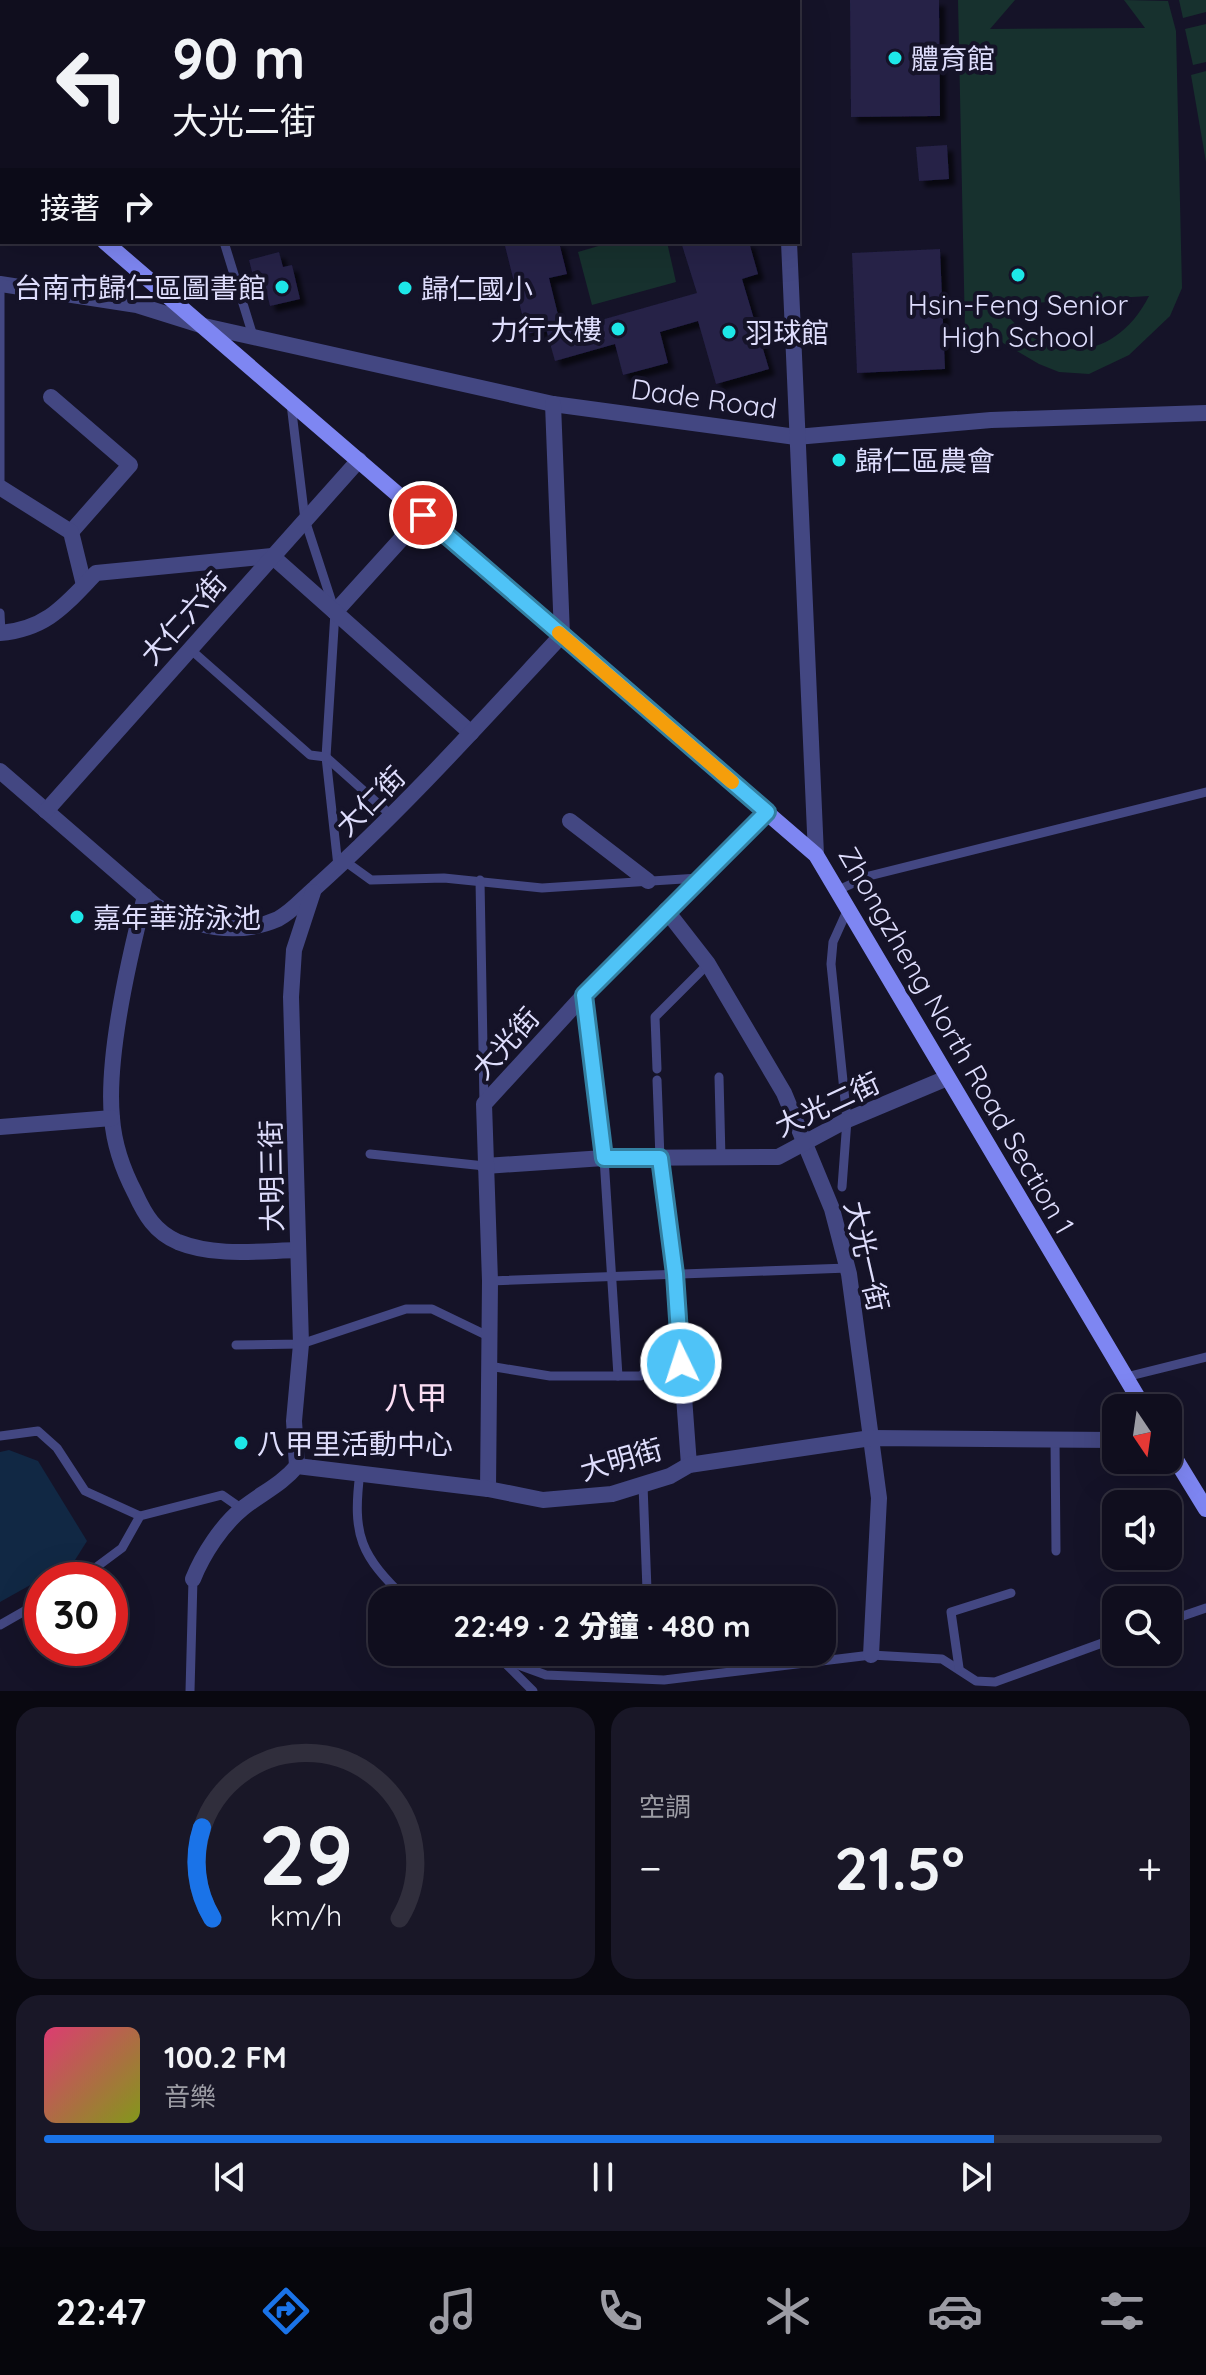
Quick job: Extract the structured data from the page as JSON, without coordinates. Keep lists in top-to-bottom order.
{
  "streets": {
    "main road": ["Zhongzheng North Road Section 1"],
    "street": [
      "Dade Road",
      "大仁六街",
      "大仁街",
      "大光街",
      "大光二街",
      "大明三街",
      "大光一街",
      "大明街"
    ]
  },
  "crossings": [
    ["Dade Road", "Zhongzheng North Road Section 1"],
    ["大仁六街", "大仁街"],
    ["大仁街", "大明三街"],
    ["Zhongzheng North Road Section 1", "大光二街"],
    ["大光街", "大光二街"],
    ["大光街", "大光一街"],
    ["大光街", "大明街"],
    ["大光二街", "大光一街"],
    ["大明三街", "大明街"],
    ["大光一街", "大明街"]
  ],
  "districts": ["八甲"],
  "places": [
    "體育館",
    "Hsin-Feng Senior High School",
    "台南市歸仁區圖書館",
    "歸仁國小",
    "力行大樓",
    "羽球館",
    "歸仁區農會",
    "嘉年華游泳池",
    "八甲里活動中心"
  ],
  "north": "bottom",
  "page": {
    "turn": ["90 m", "大光二街"],
    "then": "接著",
    "limit": "30",
    "trip": "22:49 · 2 分鐘 · 480 m",
    "tile": "空調",
    "heat": ["−", "21.5°", "+"],
    "song": ["100.2 FM", "音樂"],
    "tabs": "22:47",
    "gauge": ["29", "km/h"]
  }
}
